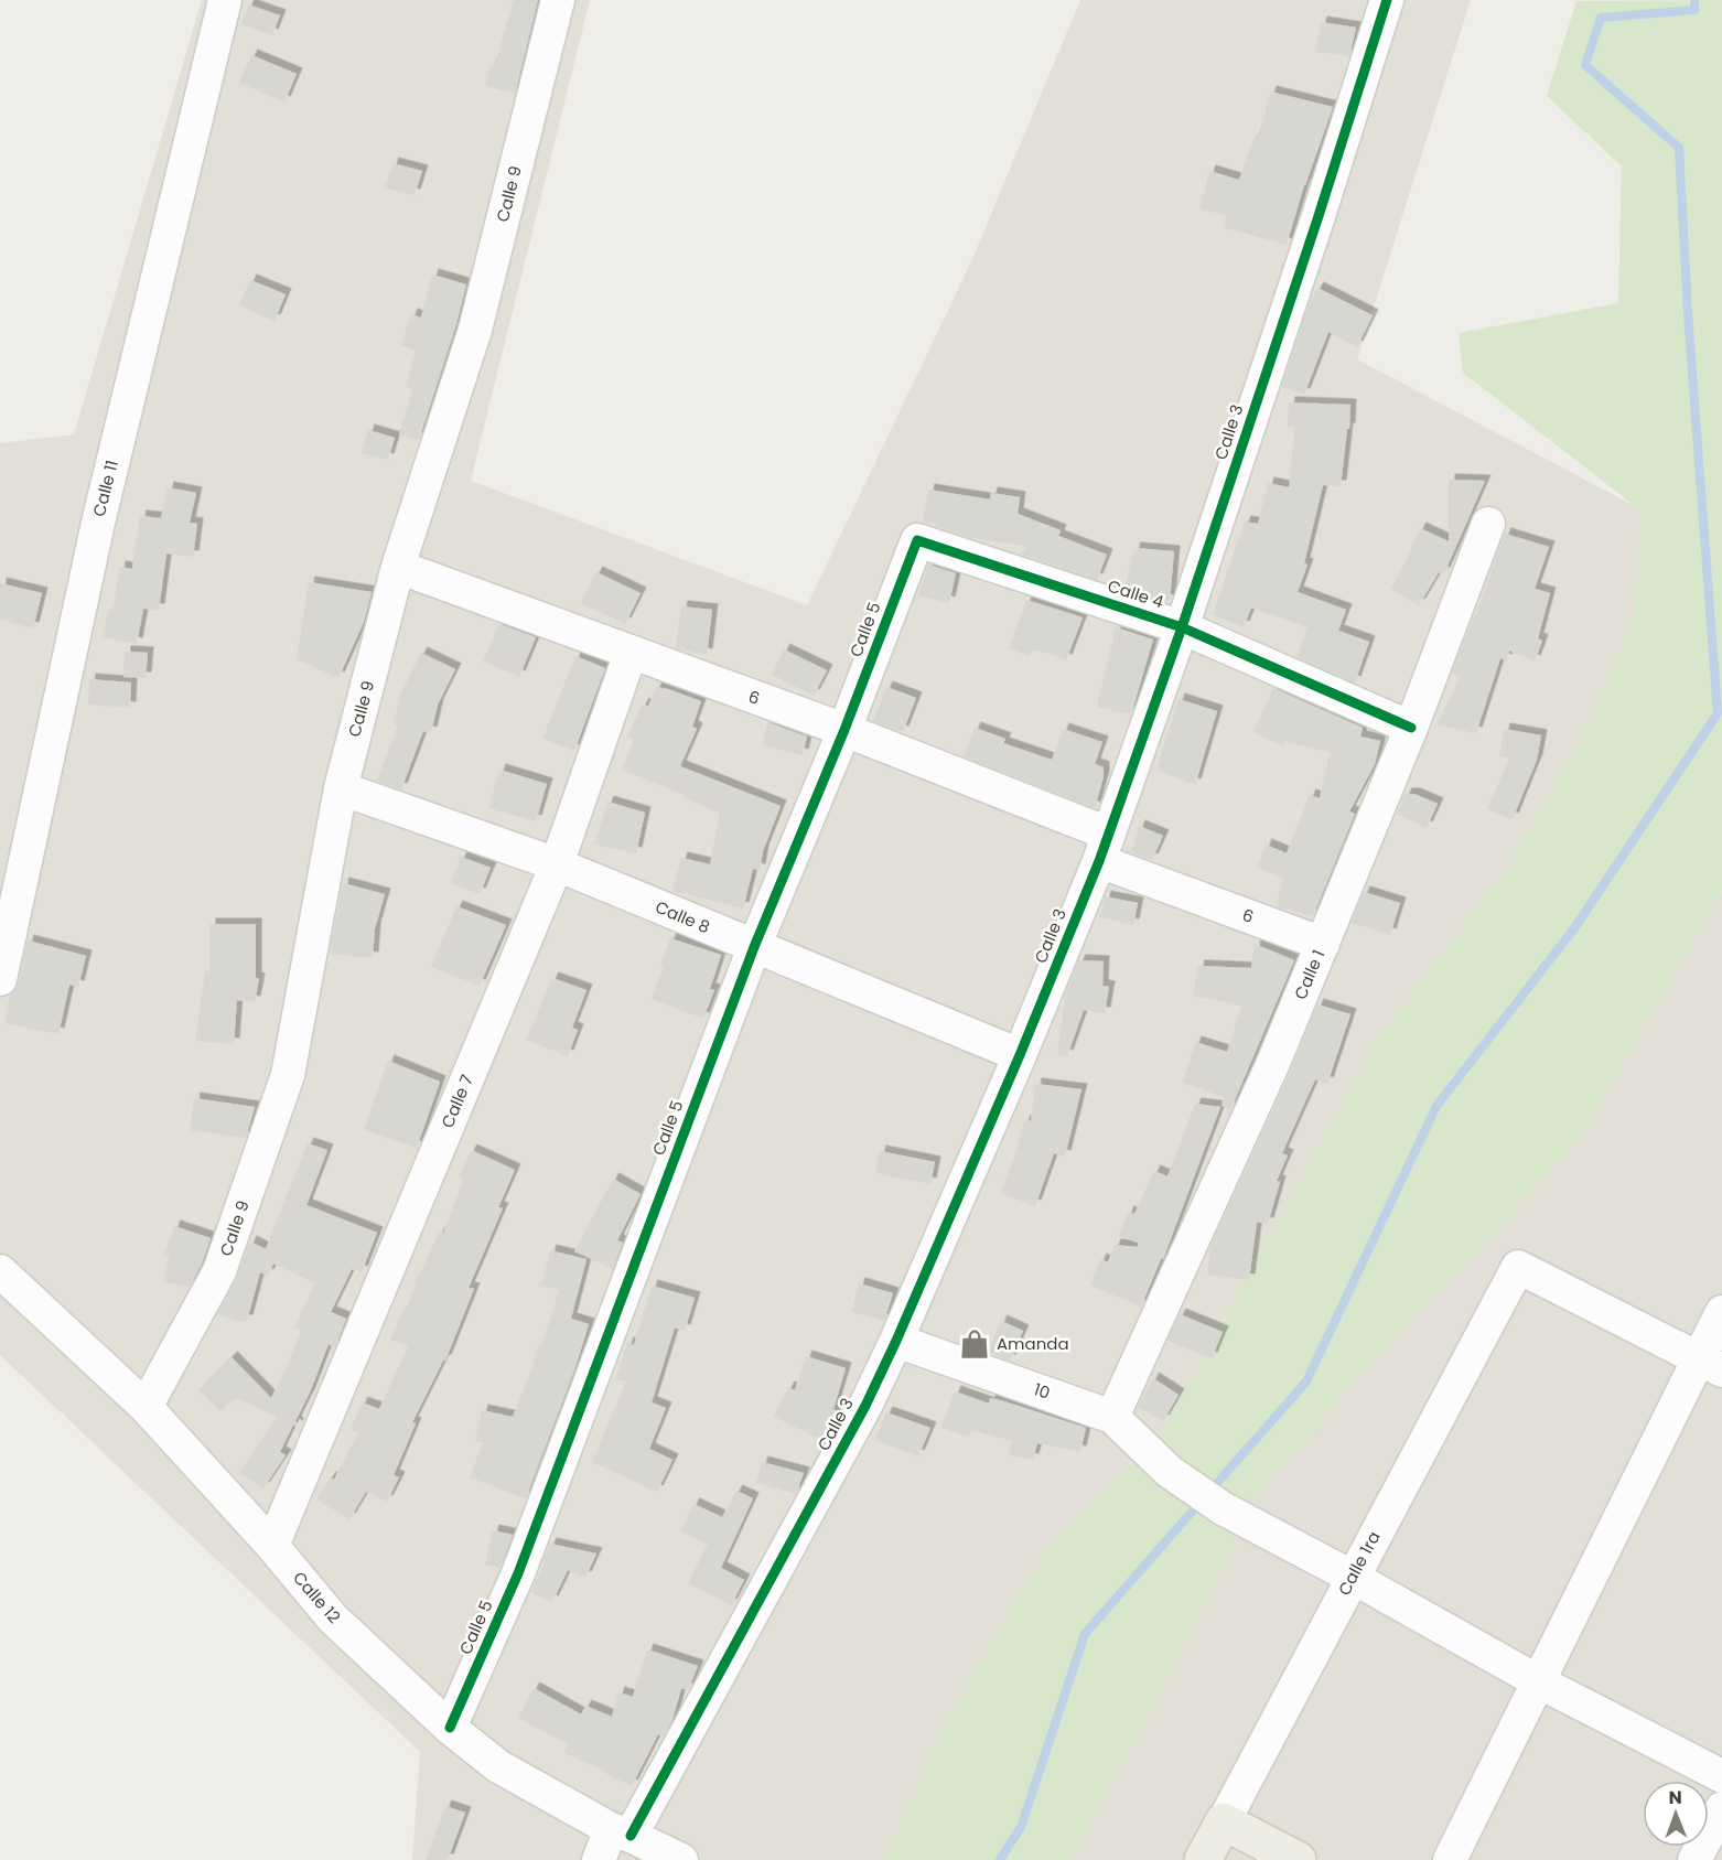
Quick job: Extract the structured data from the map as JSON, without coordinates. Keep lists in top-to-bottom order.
{
  "streets": {
    "main road": ["Calle 1ra"],
    "street": [
      "Calle 9",
      "Calle 3",
      "Calle 11",
      "Calle 4",
      "Calle 5",
      "6",
      "Calle 8",
      "Calle 1",
      "Calle 7",
      "10",
      "Calle 12"
    ]
  },
  "crossings": [
    ["Calle 9", "6"],
    ["Calle 9", "Calle 8"],
    ["Calle 9", "Calle 12"],
    ["Calle 3", "Calle 4"],
    ["Calle 3", "6"],
    ["Calle 3", "Calle 8"],
    ["Calle 3", "10"],
    ["Calle 3", "Calle 12"],
    ["Calle 4", "Calle 5"],
    ["Calle 4", "Calle 1"],
    ["Calle 5", "6"],
    ["Calle 5", "Calle 8"],
    ["Calle 5", "Calle 12"],
    ["6", "Calle 1"],
    ["6", "Calle 7"],
    ["Calle 8", "Calle 7"],
    ["Calle 1", "10"],
    ["Calle 7", "Calle 12"],
    ["10", "Calle 1ra"]
  ],
  "places": {
    "shop": ["Amanda"]
  },
  "north": "top"
}
